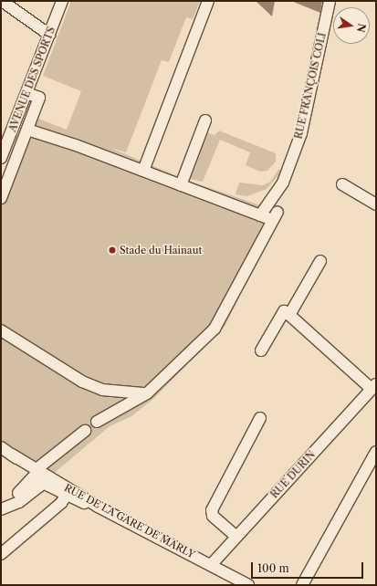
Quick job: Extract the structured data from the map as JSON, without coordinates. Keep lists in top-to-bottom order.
{
  "streets": {
    "street": [
      "AVENUE DES SPORTS",
      "RUE FRANÇOIS COLI",
      "RUE DURIN",
      "RUE DE LA GARE DE MARLY"
    ]
  },
  "crossings": [
    ["RUE DURIN", "RUE DE LA GARE DE MARLY"]
  ],
  "places": ["Stade du Hainaut"],
  "scale_bar": "100 m",
  "north": "right"
}
